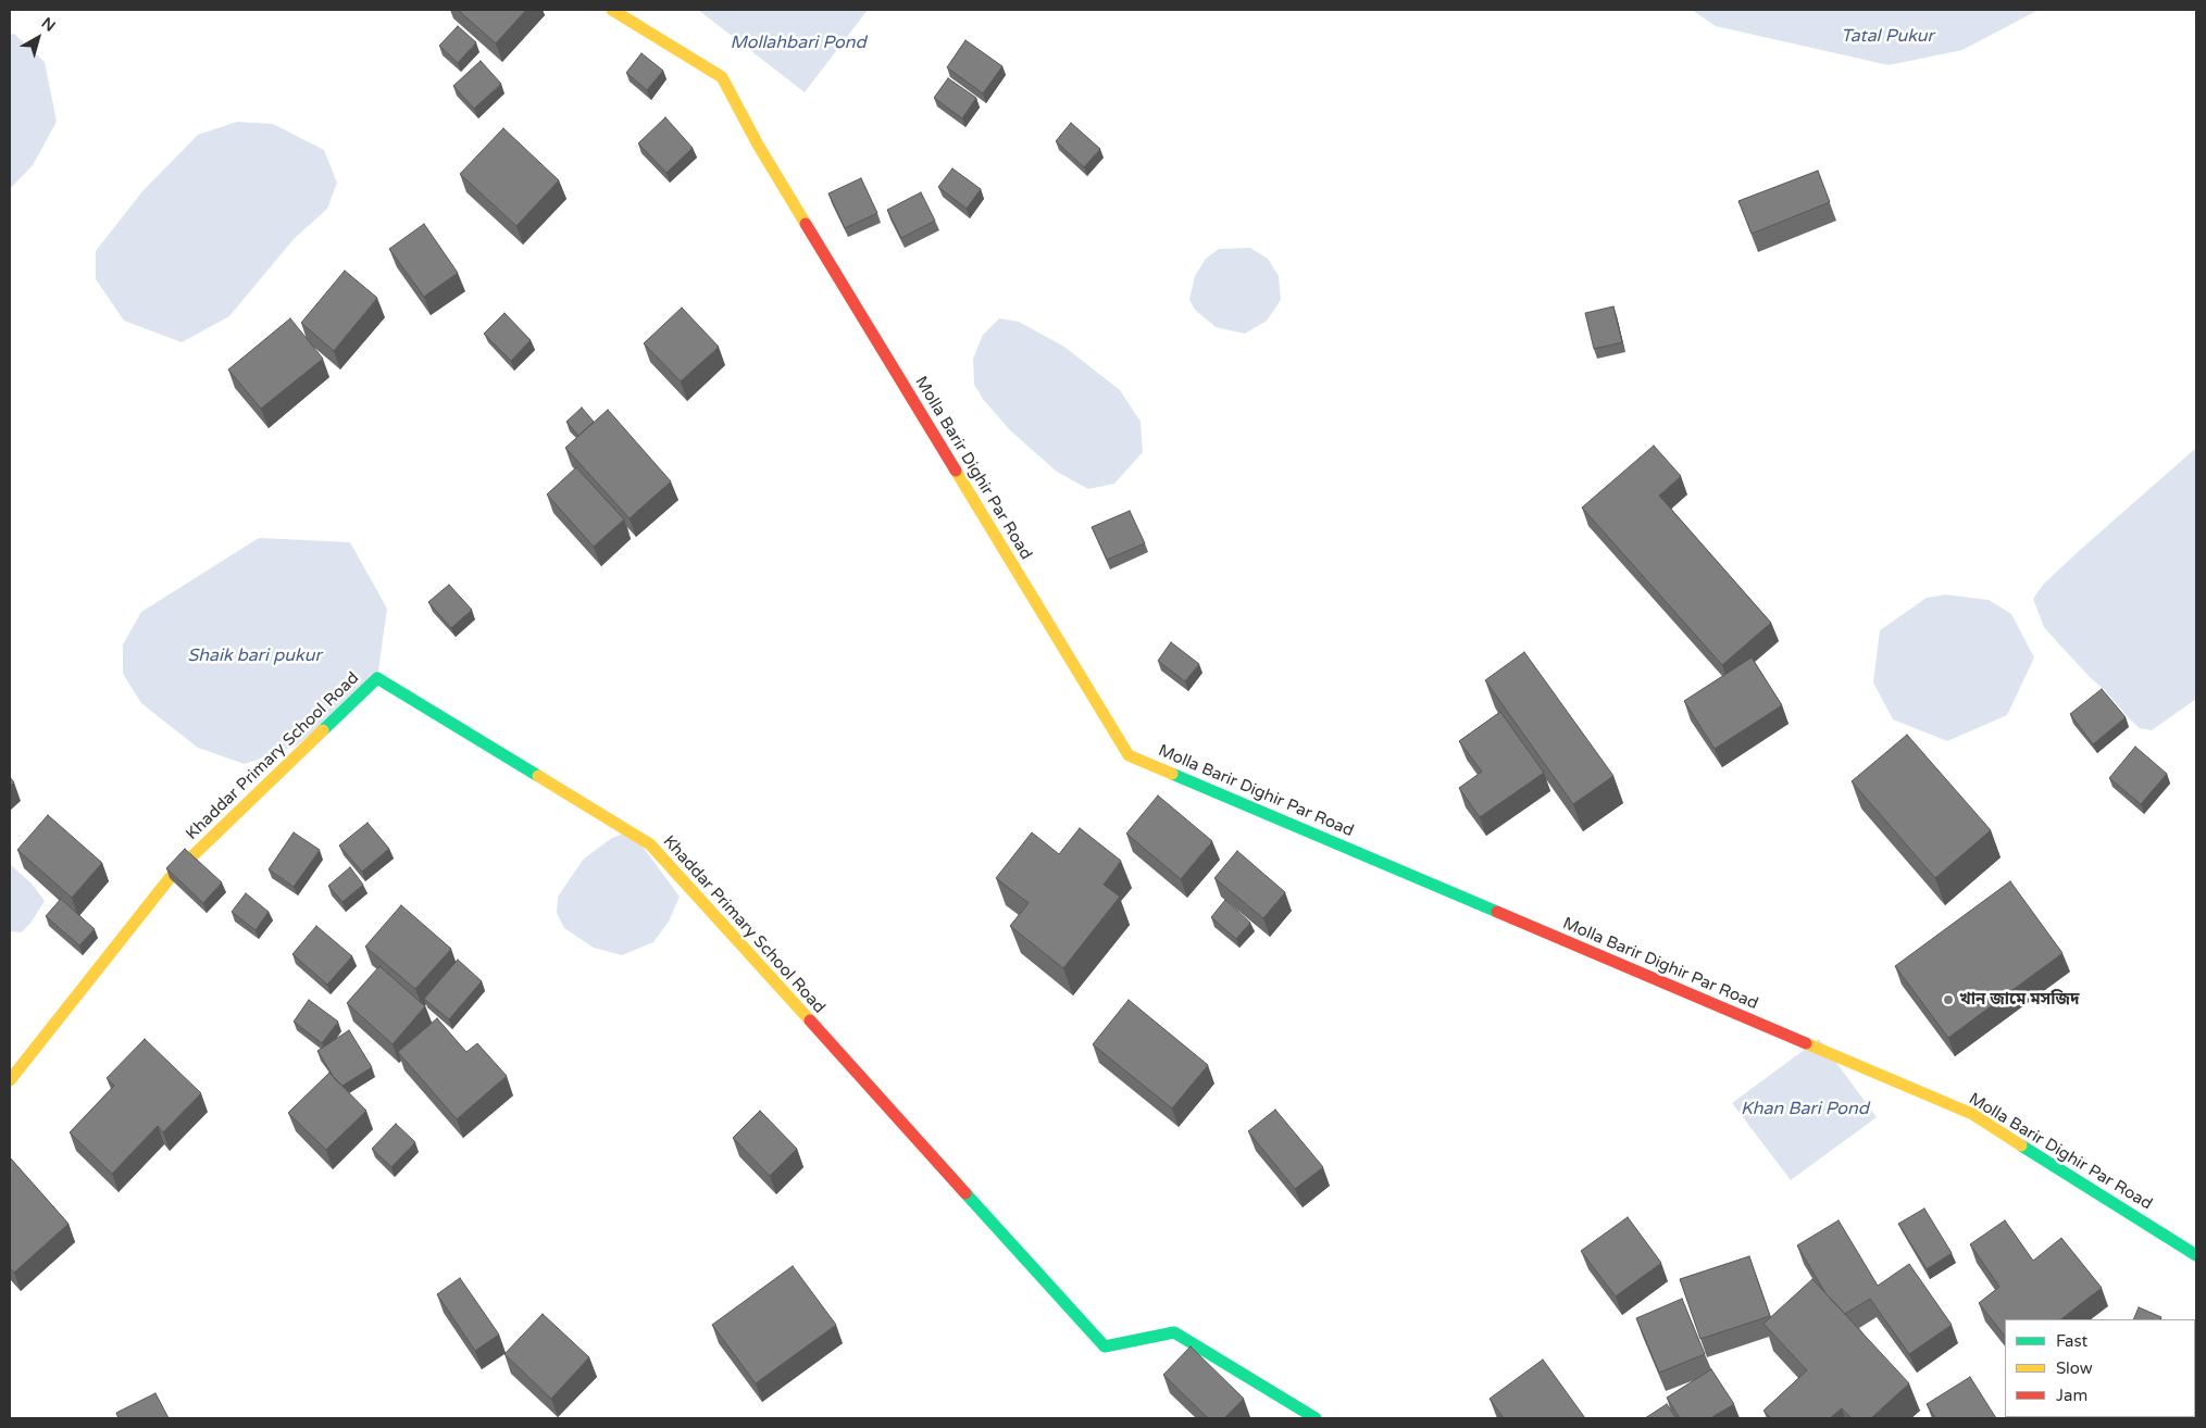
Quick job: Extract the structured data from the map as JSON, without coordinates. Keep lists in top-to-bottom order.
{
  "streets": {
    "street": ["Molla Barir Dighir Par Road", "Khaddar Primary School Road"]
  },
  "water": [
    "Tatal Pukur",
    "Mollahbari Pond",
    "Shaik bari pukur",
    "Khan Bari Pond"
  ],
  "places": ["খান জামে মসজিদ"],
  "legend": ["Fast", "Slow", "Jam"],
  "north": "top right"
}
